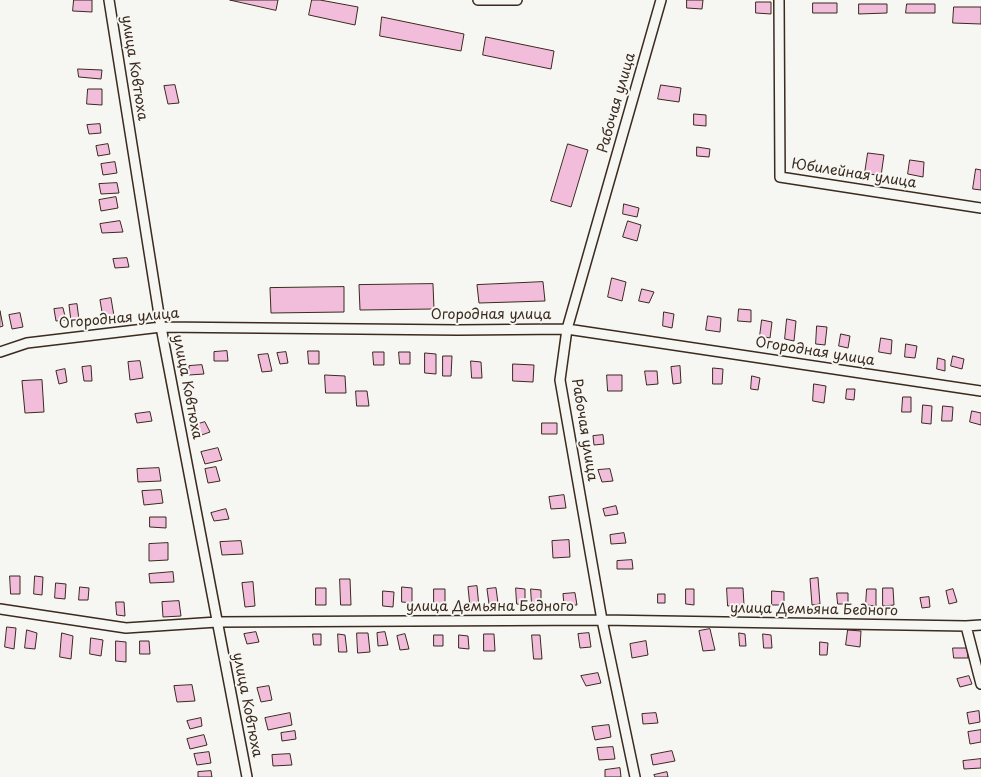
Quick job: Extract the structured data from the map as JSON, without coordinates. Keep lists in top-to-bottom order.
{
  "streets": {
    "street": [
      "улица Ковтюха",
      "Рабочая улица",
      "Юбилейная улица",
      "Огородная улица",
      "улица Демьяна Бедного"
    ]
  },
  "crossings": [
    ["улица Ковтюха", "Огородная улица"],
    ["улица Ковтюха", "улица Демьяна Бедного"],
    ["Рабочая улица", "Огородная улица"],
    ["Рабочая улица", "улица Демьяна Бедного"]
  ]
}
